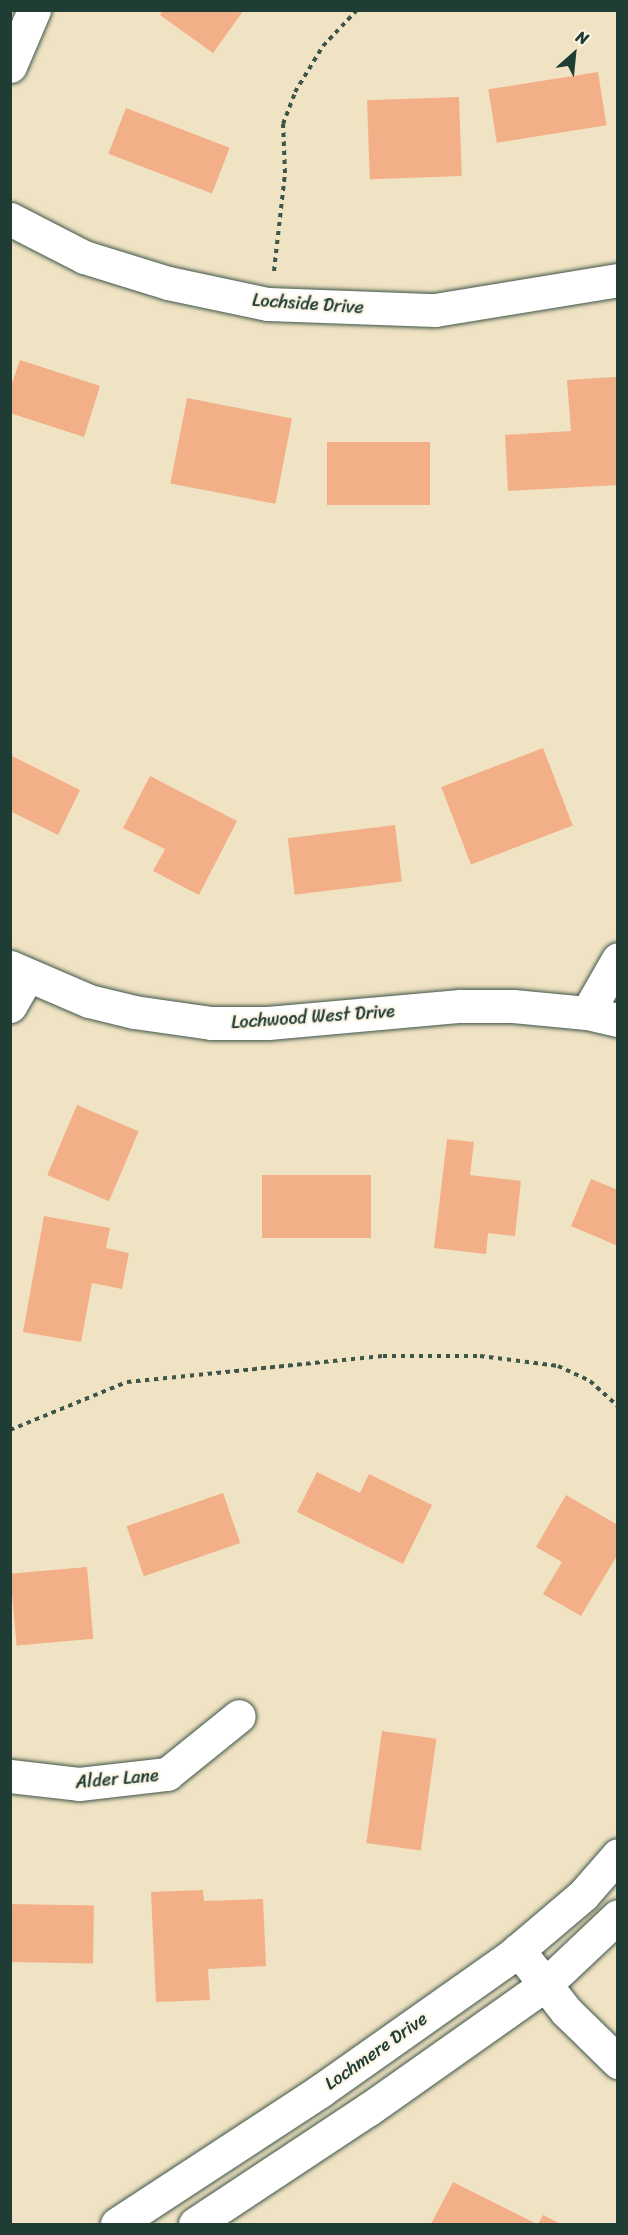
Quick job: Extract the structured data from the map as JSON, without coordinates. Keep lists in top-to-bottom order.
{
  "streets": {
    "street": [
      "Lochside Drive",
      "Lochwood West Drive",
      "Alder Lane",
      "Lochmere Drive"
    ]
  },
  "north": "top right"
}
